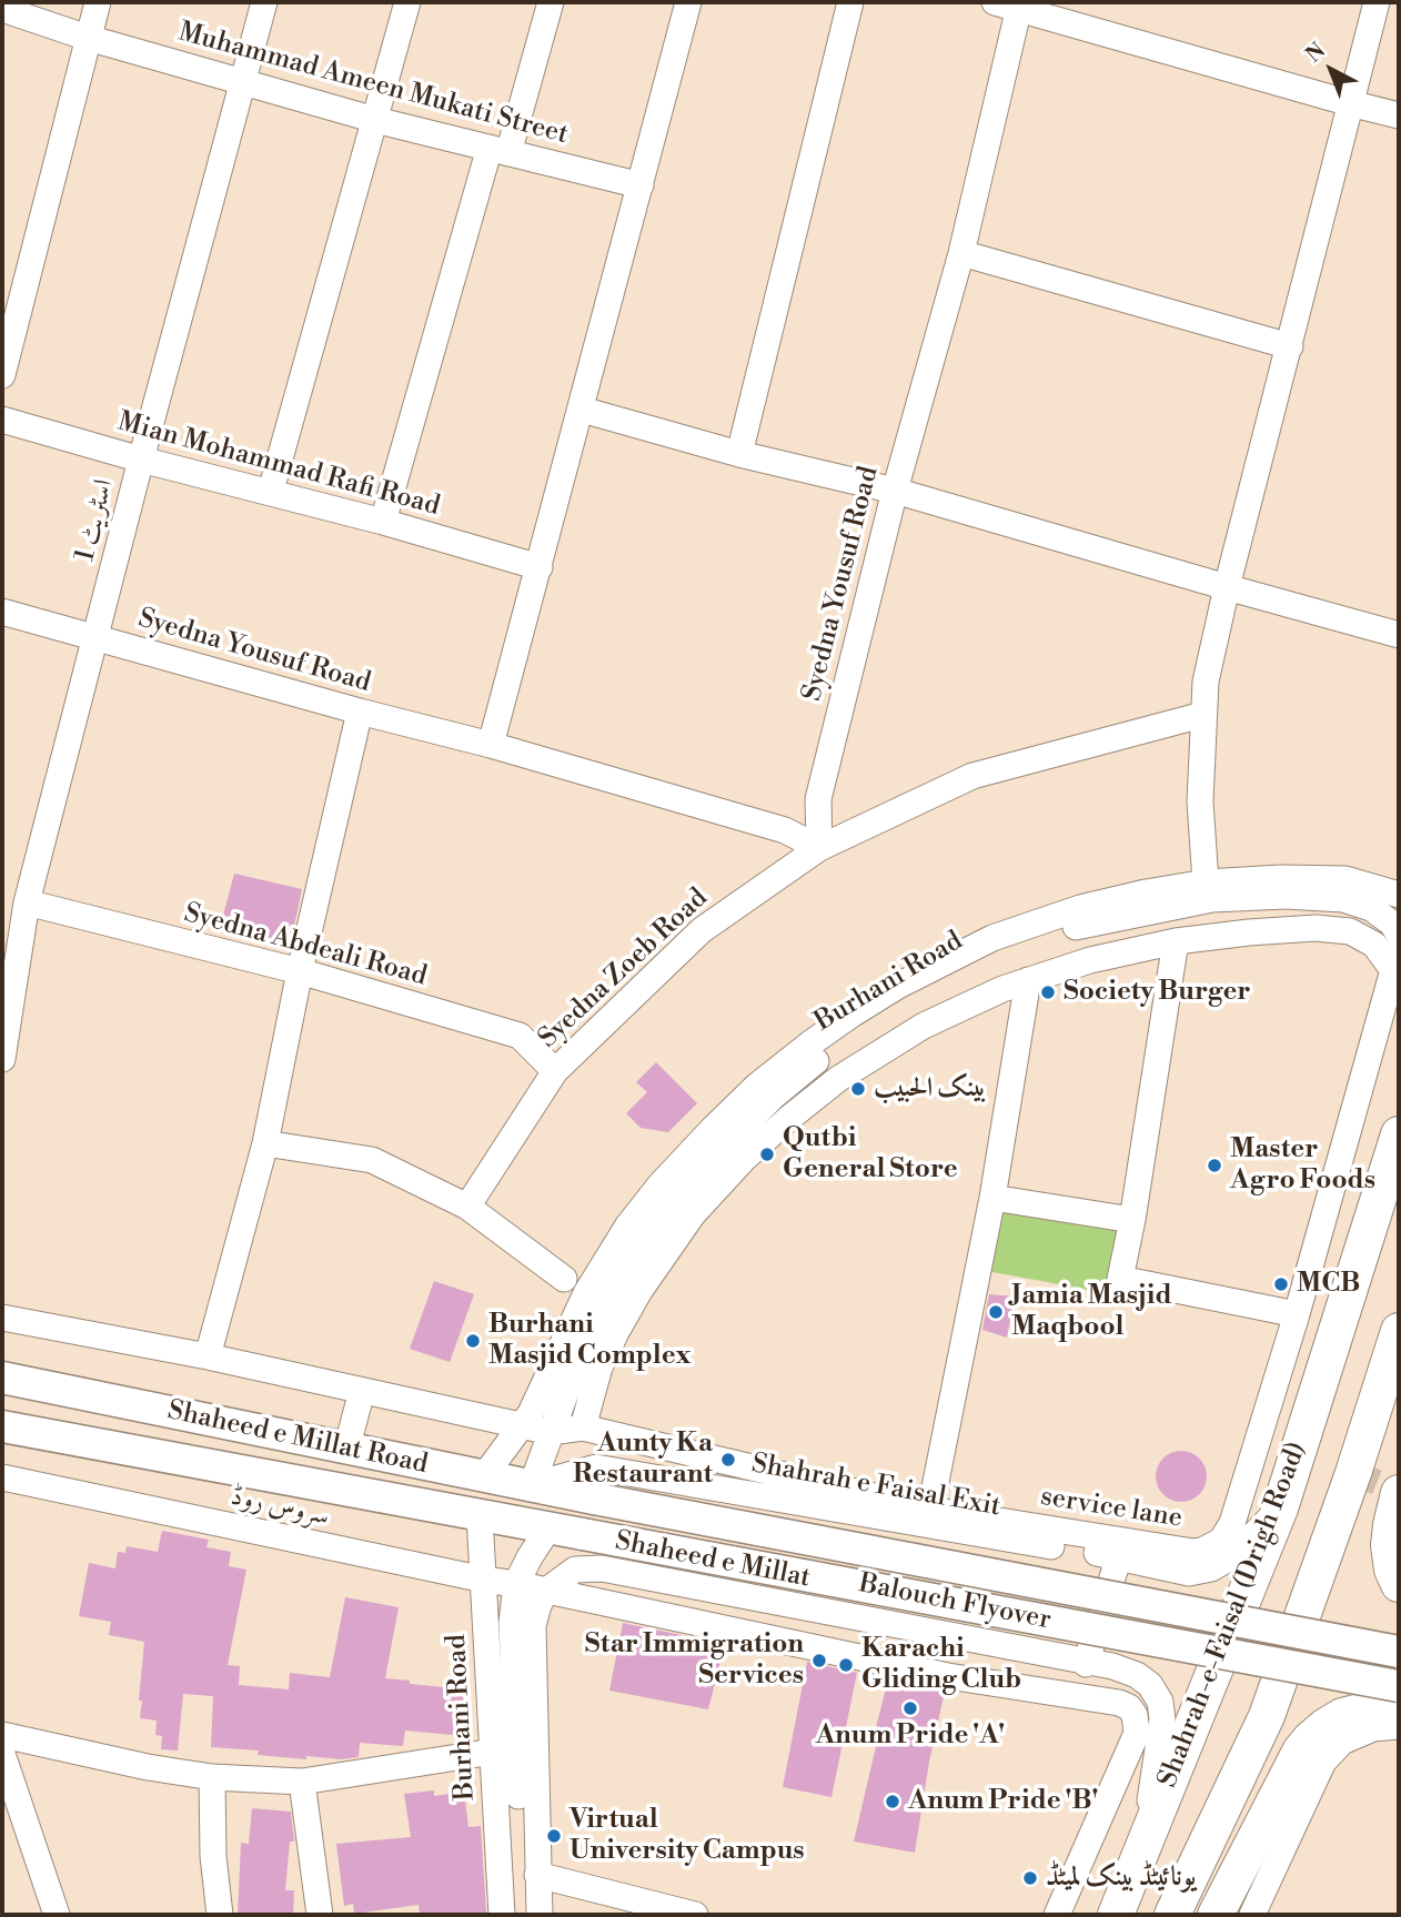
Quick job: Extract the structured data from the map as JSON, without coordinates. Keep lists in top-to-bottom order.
{
  "streets": {
    "highway": ["Shahrah-e-Faisal (Drigh Road)"],
    "main road": ["Shaheed e Millat Road", "Balouch Flyover"],
    "street": [
      "Muhammad Ameen Mukati Street",
      "Mian Mohammad Rafi Road",
      "اسٹریٹ 1",
      "Syedna Yousuf Road",
      "Syedna Abdeali Road",
      "Syedna Zoeb Road",
      "Burhani Road",
      "Shahrah e Faisal Exit",
      "سروس روڈ",
      "service lane",
      "Shaheed e Millat"
    ]
  },
  "crossings": [
    ["Muhammad Ameen Mukati Street", "اسٹریٹ 1"],
    ["Mian Mohammad Rafi Road", "اسٹریٹ 1"],
    ["اسٹریٹ 1", "Syedna Yousuf Road"],
    ["اسٹریٹ 1", "Syedna Abdeali Road"],
    ["Syedna Yousuf Road", "Syedna Zoeb Road"],
    ["Syedna Abdeali Road", "Syedna Zoeb Road"],
    ["Burhani Road", "Shaheed e Millat Road"],
    ["Burhani Road", "Shahrah e Faisal Exit"],
    ["Burhani Road", "سروس روڈ"],
    ["Burhani Road", "service lane"],
    ["Burhani Road", "Balouch Flyover"],
    ["Shaheed e Millat Road", "Shahrah e Faisal Exit"],
    ["Shaheed e Millat Road", "Balouch Flyover"],
    ["Shahrah e Faisal Exit", "Shahrah-e-Faisal (Drigh Road)"],
    ["سروس روڈ", "Shaheed e Millat"],
    ["Shaheed e Millat", "Shahrah-e-Faisal (Drigh Road)"]
  ],
  "places": [
    "Society Burger",
    "بينک الحبيب",
    "Qutbi General Store",
    "Master Agro Foods",
    "MCB",
    "Jamia Masjid Maqbool",
    "Burhani Masjid Complex",
    "Aunty Ka Restaurant",
    "Star Immigration Services",
    "Karachi Gliding Club",
    "Anum Pride 'A'",
    "Anum Pride 'B'",
    "Virtual University Campus",
    "یونائیٹڈ بینک لمیٹڈ"
  ],
  "north": "top left"
}
